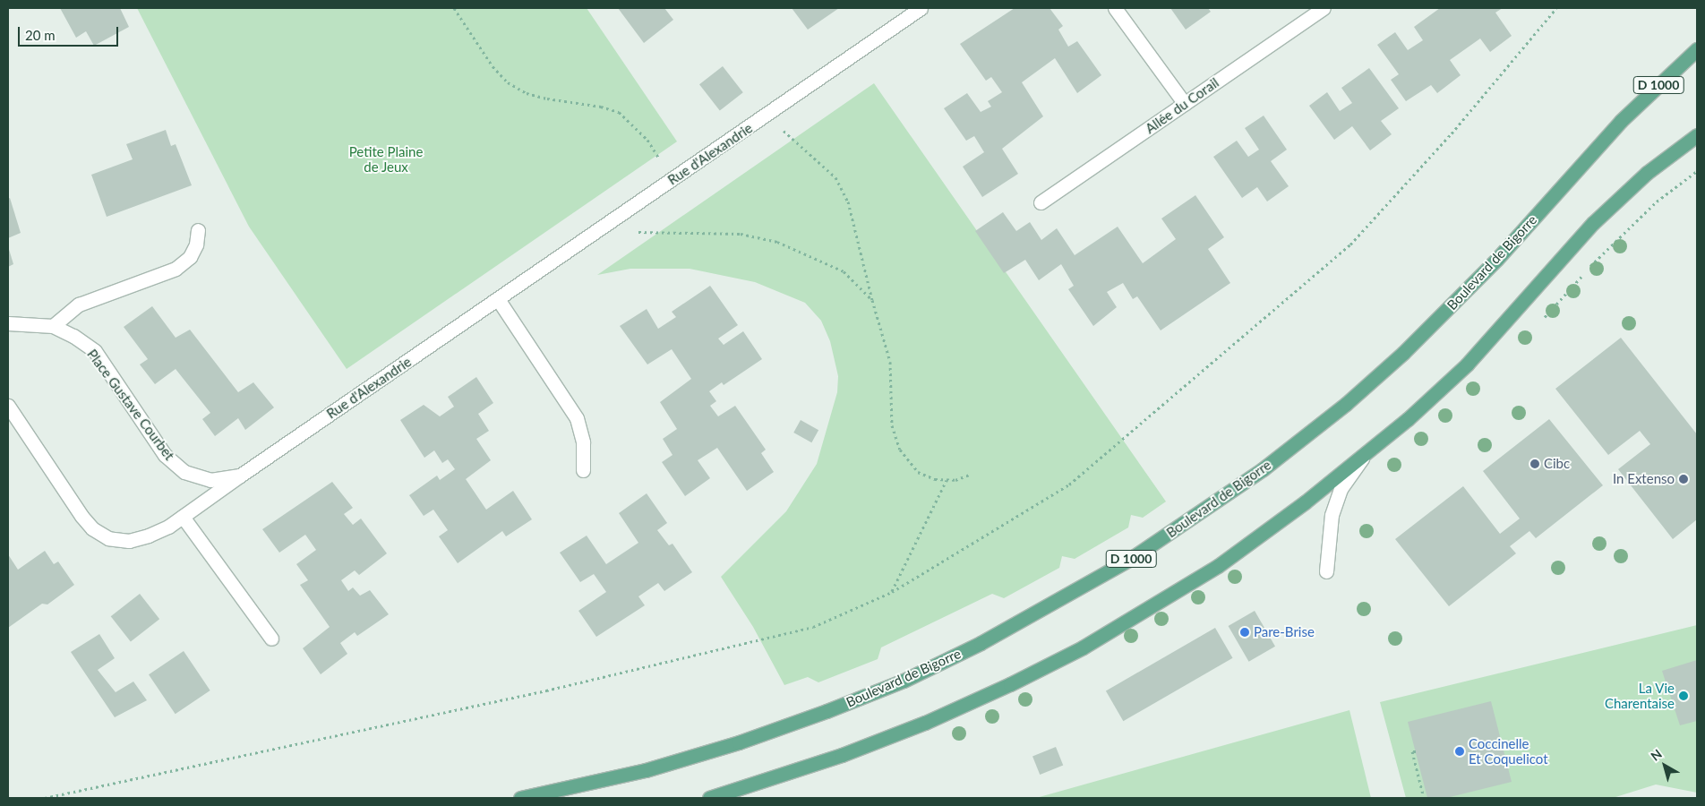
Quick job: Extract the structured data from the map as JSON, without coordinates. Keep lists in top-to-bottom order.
{
  "streets": {
    "main road": ["D 1000", "Boulevard de Bigorre"],
    "street": ["Allée du Corail", "Rue d'Alexandrie", "Place Gustave Courbet"]
  },
  "crossings": [
    ["Rue d'Alexandrie", "Place Gustave Courbet"]
  ],
  "parks": ["Petite Plaine de Jeux"],
  "places": [
    "Cibc",
    "In Extenso",
    "Pare-Brise",
    "La Vie Charentaise",
    "Coccinelle Et Coquelicot"
  ],
  "scale_bar": "20 m",
  "north": "top left"
}
